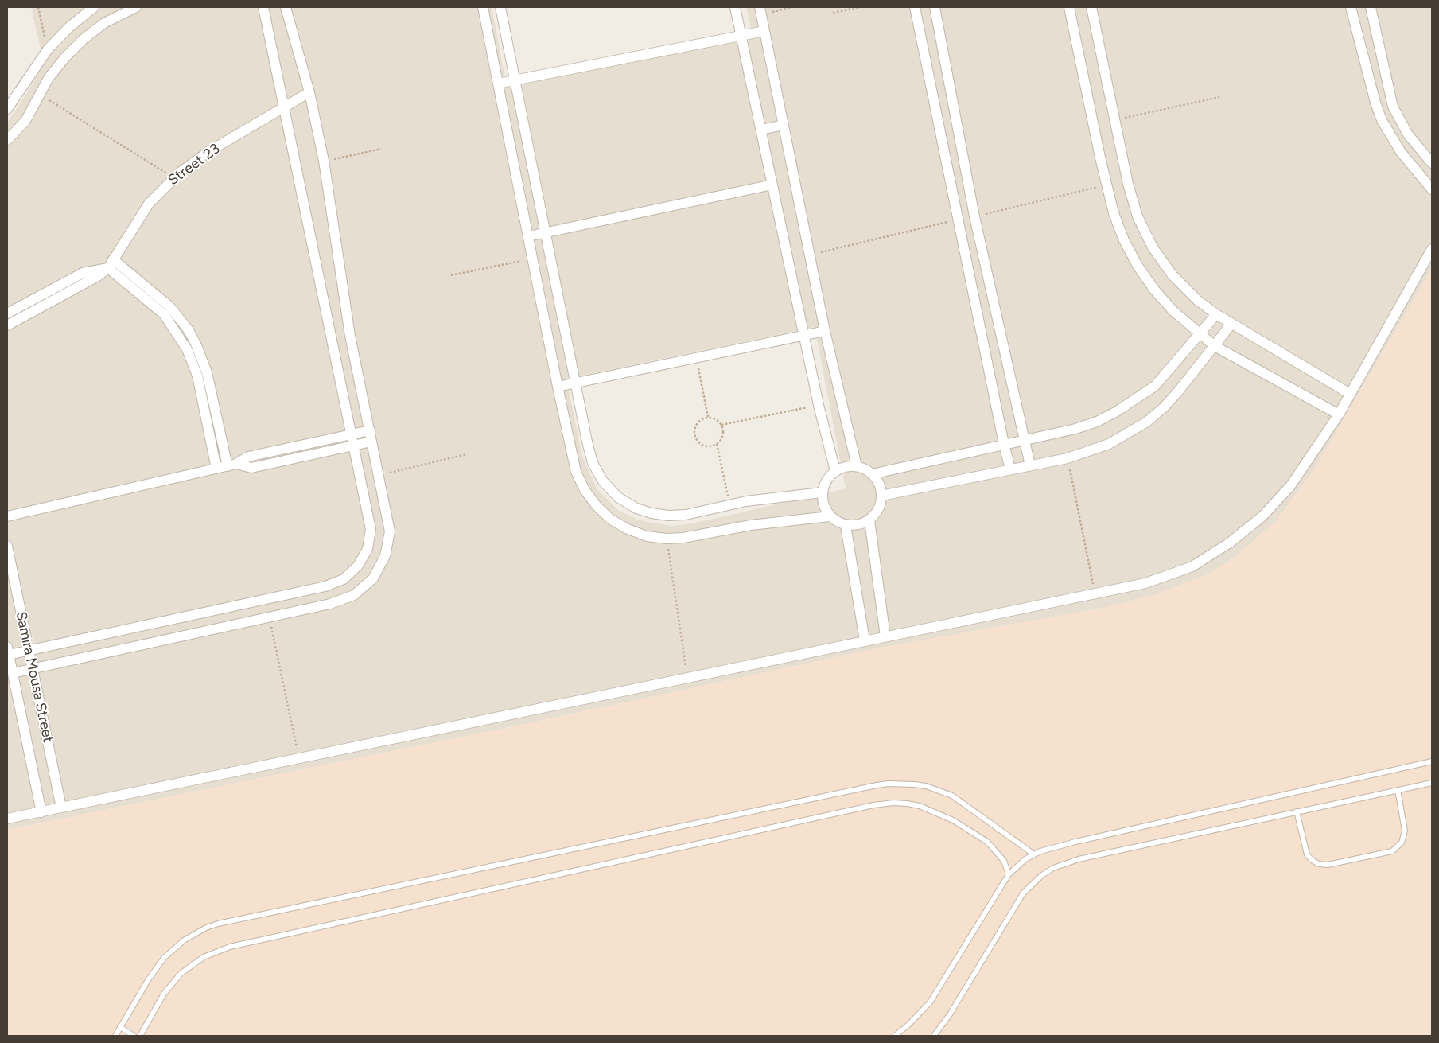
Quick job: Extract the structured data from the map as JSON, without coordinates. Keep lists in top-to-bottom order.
{
  "streets": {
    "street": ["Street 23", "Samira Mousa Street"]
  }
}
